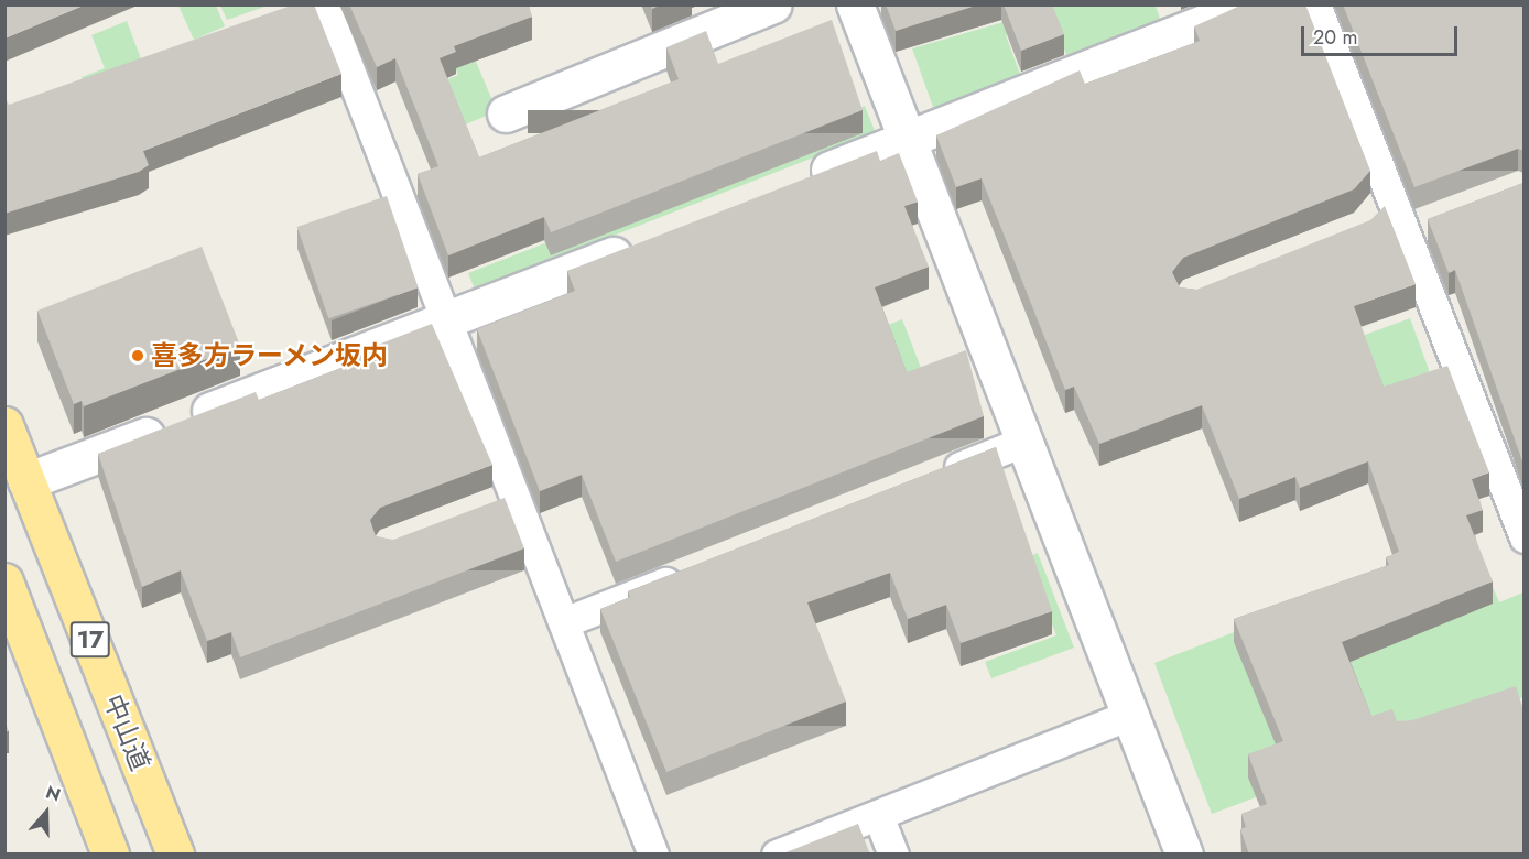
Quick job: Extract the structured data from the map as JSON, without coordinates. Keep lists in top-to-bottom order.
{
  "streets": {
    "highway": ["17", "中山道"]
  },
  "places": ["喜多方ラーメン坂内"],
  "scale_bar": "20 m",
  "north": "top"
}
